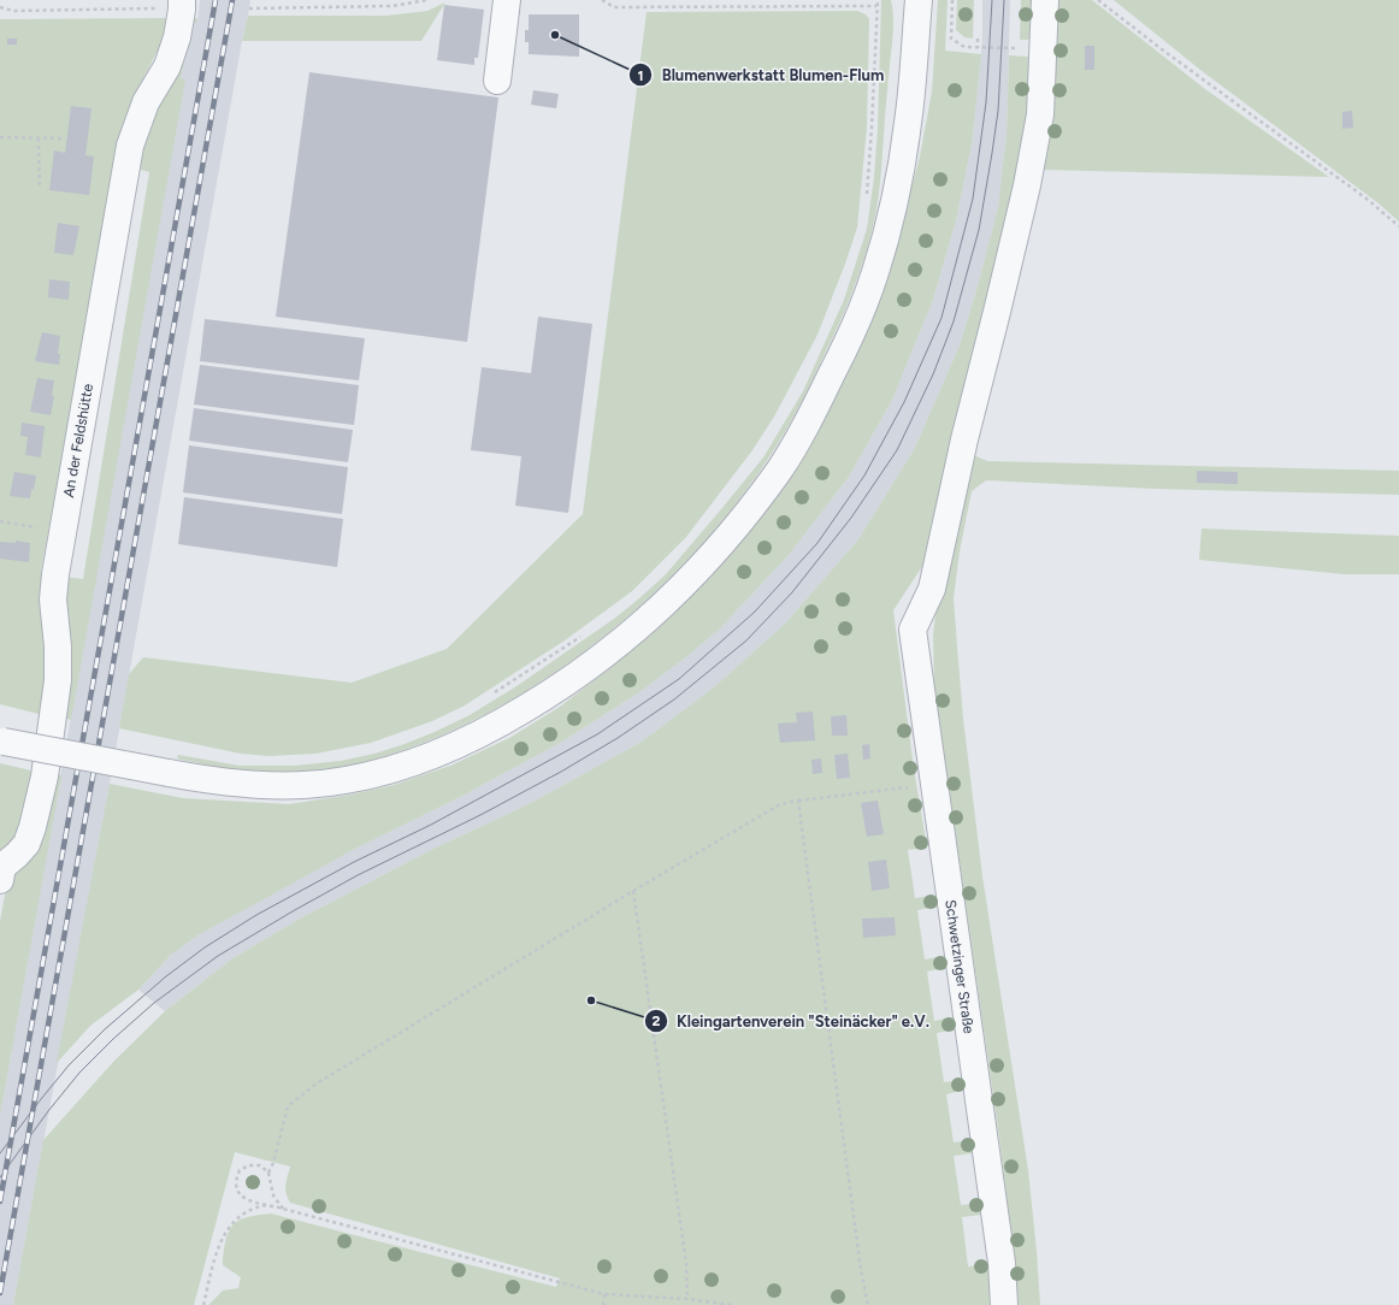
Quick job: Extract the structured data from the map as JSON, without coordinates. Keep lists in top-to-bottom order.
{
  "streets": {
    "street": ["An der Feldshütte", "Schwetzinger Straße"]
  },
  "places": ["Blumenwerkstatt Blumen-Flum", "Kleingartenverein \"Steinäcker\" e.V."]
}
